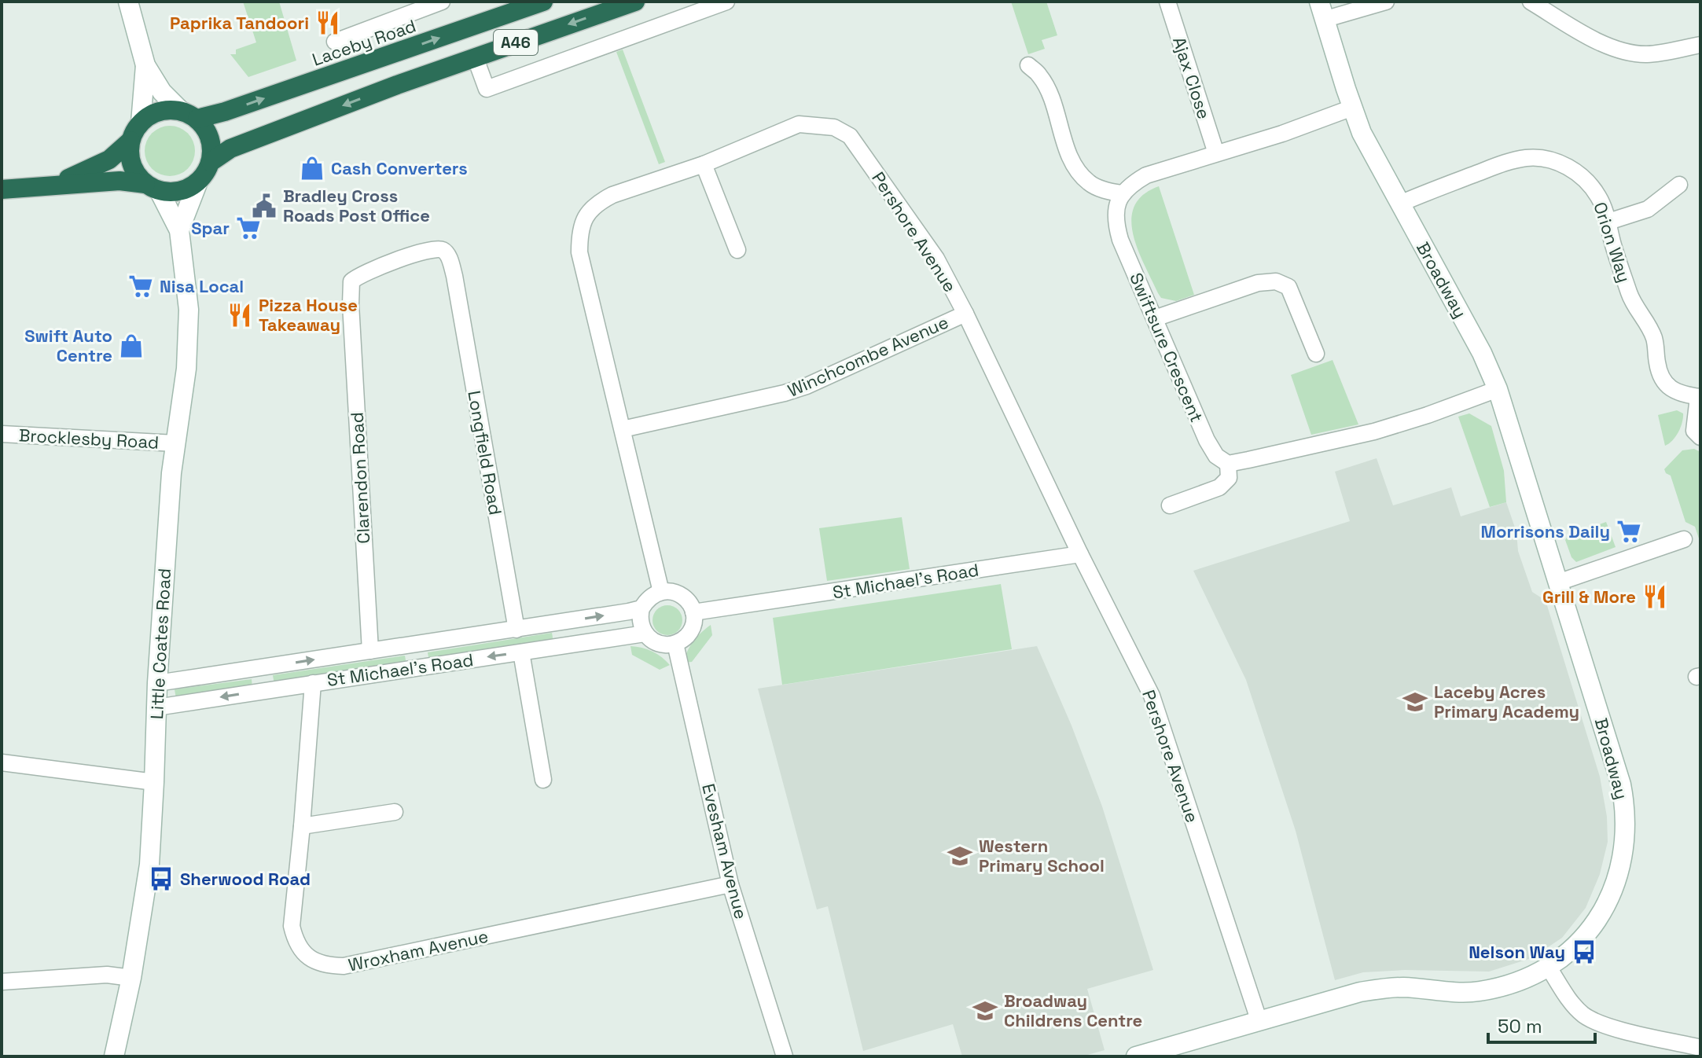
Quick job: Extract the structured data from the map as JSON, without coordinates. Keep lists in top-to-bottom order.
{
  "streets": {
    "highway": ["Laceby Road", "A46"],
    "street": [
      "Ajax Close",
      "Pershore Avenue",
      "Orion Way",
      "Broadway",
      "Swiftsure Crescent",
      "Winchcombe Avenue",
      "Brocklesby Road",
      "Longfield Road",
      "Clarendon Road",
      "St Michael's Road",
      "Little Coates Road",
      "Evesham Avenue",
      "Wroxham Avenue"
    ]
  },
  "crossings": [
    ["Laceby Road", "A46"],
    ["Laceby Road", "Little Coates Road"],
    ["A46", "Little Coates Road"],
    ["Pershore Avenue", "Broadway"],
    ["Pershore Avenue", "Winchcombe Avenue"],
    ["Pershore Avenue", "St Michael's Road"],
    ["Pershore Avenue", "Evesham Avenue"],
    ["Orion Way", "Broadway"],
    ["Brocklesby Road", "Little Coates Road"],
    ["Longfield Road", "Clarendon Road"],
    ["Longfield Road", "St Michael's Road"],
    ["Clarendon Road", "St Michael's Road"],
    ["St Michael's Road", "Little Coates Road"],
    ["St Michael's Road", "Evesham Avenue"],
    ["St Michael's Road", "Wroxham Avenue"],
    ["Evesham Avenue", "Wroxham Avenue"]
  ],
  "places": {
    "restaurant": ["Paprika Tandoori", "Pizza House Takeaway", "Grill & More"],
    "shop": ["Cash Converters", "Swift Auto Centre"],
    "public building": ["Bradley Cross Roads Post Office"],
    "supermarket": ["Spar", "Nisa Local", "Morrisons Daily"],
    "school or university": ["Laceby Acres Primary Academy", "Western Primary School", "Broadway Childrens Centre"],
    "bus stop": ["Sherwood Road", "Nelson Way"]
  },
  "scale_bar": "50 m"
}
